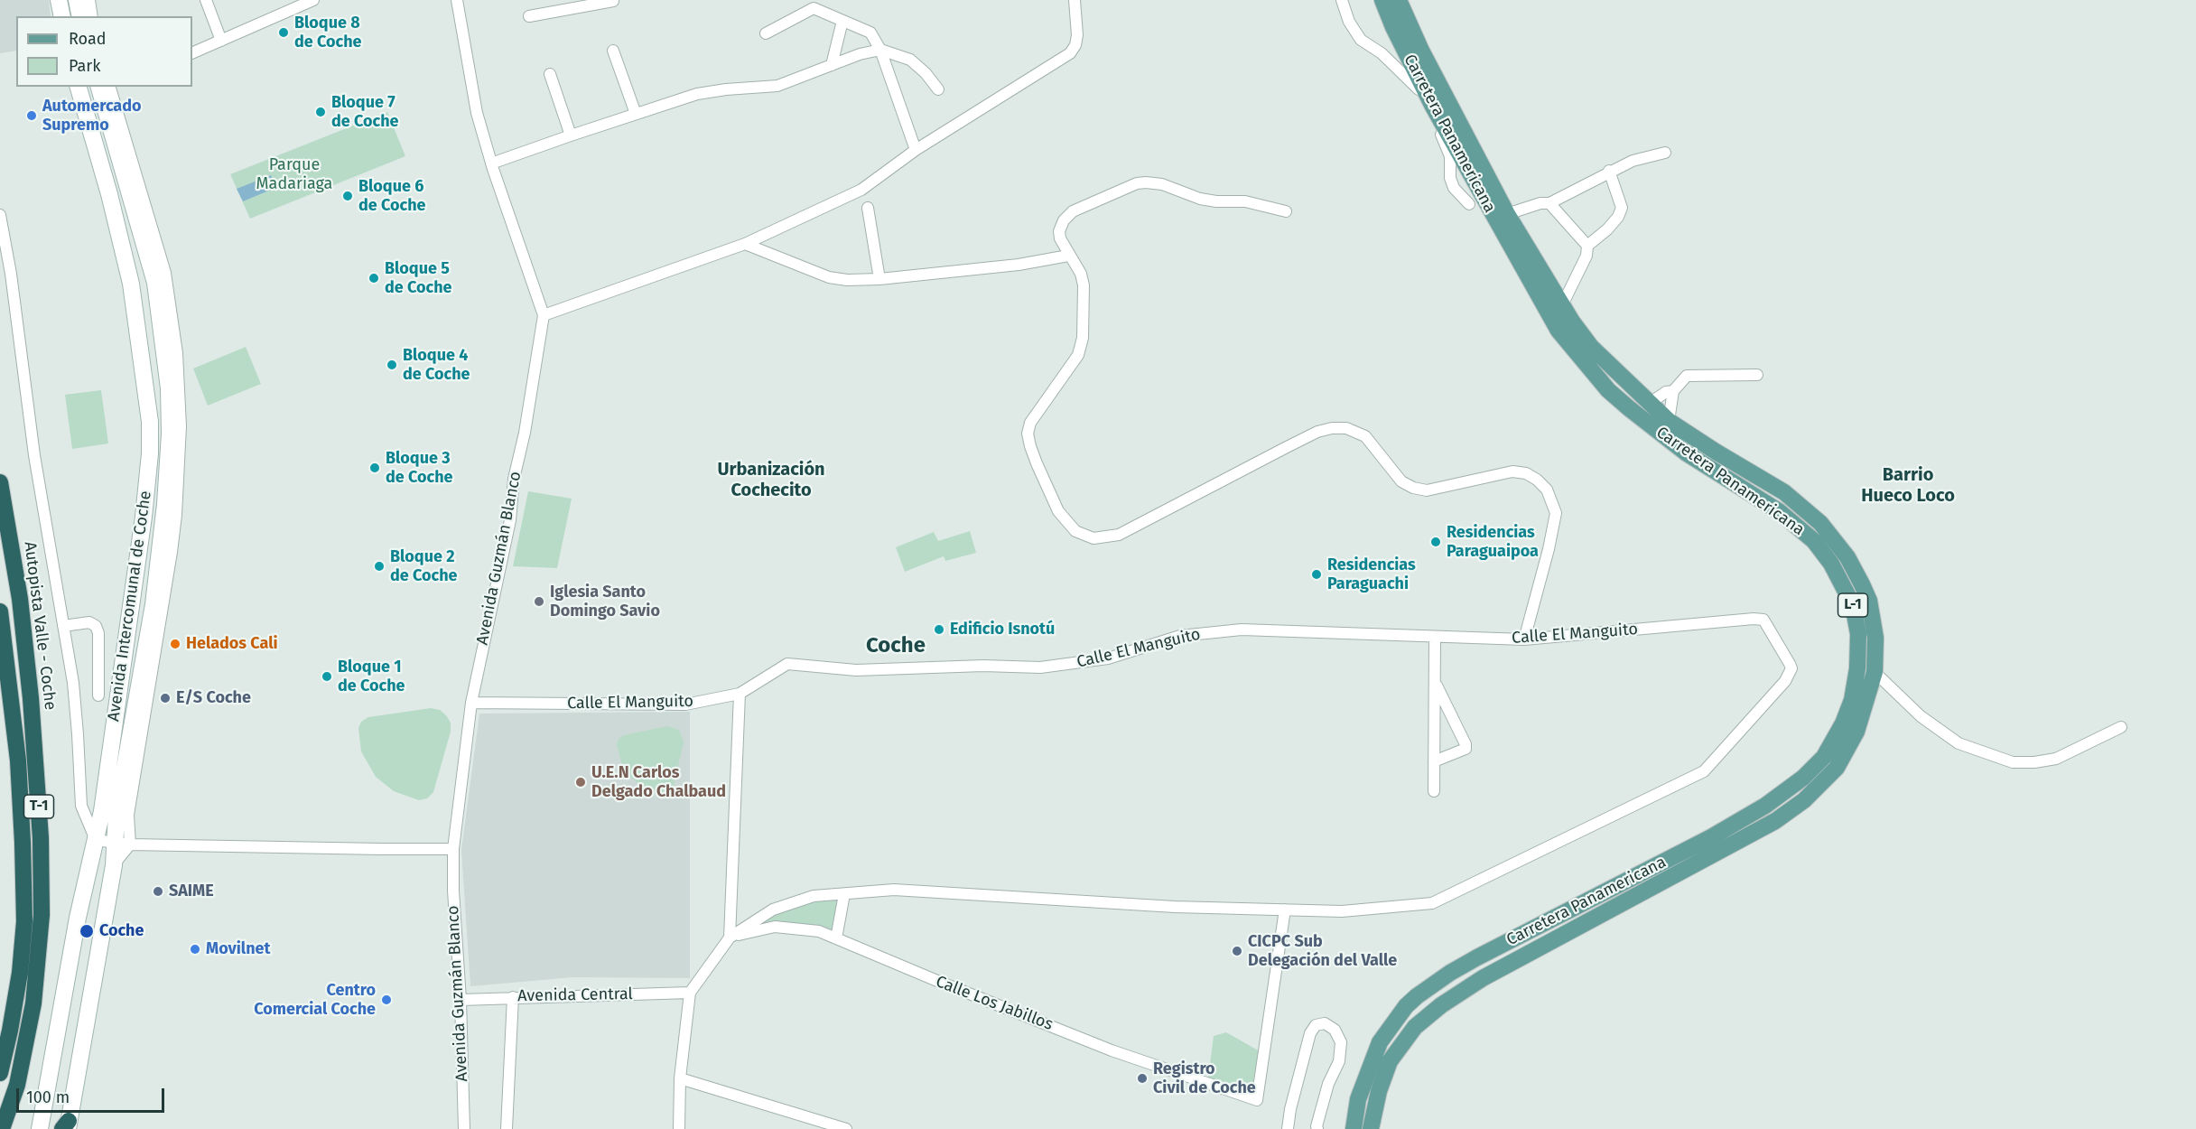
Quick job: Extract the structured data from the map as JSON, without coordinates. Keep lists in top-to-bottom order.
{
  "streets": {
    "highway": ["Autopista Valle - Coche", "T-1"],
    "main road": ["Carretera Panamericana", "L-1", "Avenida Intercomunal de Coche"],
    "street": [
      "Avenida Guzmán Blanco",
      "Calle El Manguito",
      "Avenida Central",
      "Calle Los Jabillos"
    ]
  },
  "crossings": [
    ["Avenida Guzmán Blanco", "Calle El Manguito"],
    ["Avenida Guzmán Blanco", "Avenida Central"],
    ["Calle El Manguito", "Calle Los Jabillos"]
  ],
  "districts": ["Urbanización Cochecito", "Barrio Hueco Loco", "Coche"],
  "parks": ["Parque Madariaga"],
  "places": [
    "Bloque 8 de Coche",
    "Bloque 7 de Coche",
    "Automercado Supremo",
    "Bloque 6 de Coche",
    "Bloque 5 de Coche",
    "Bloque 4 de Coche",
    "Bloque 3 de Coche",
    "Residencias Paraguaipoa",
    "Bloque 2 de Coche",
    "Residencias Paraguachi",
    "Iglesia Santo Domingo Savio",
    "Edificio Isnotú",
    "Helados Cali",
    "Bloque 1 de Coche",
    "E/S Coche",
    "U.E.N Carlos Delgado Chalbaud",
    "SAIME",
    "Coche",
    "Movilnet",
    "CICPC Sub Delegación del Valle",
    "Centro Comercial Coche",
    "Registro Civil de Coche"
  ],
  "legend": ["Road", "Park"],
  "scale_bar": "100 m"
}
